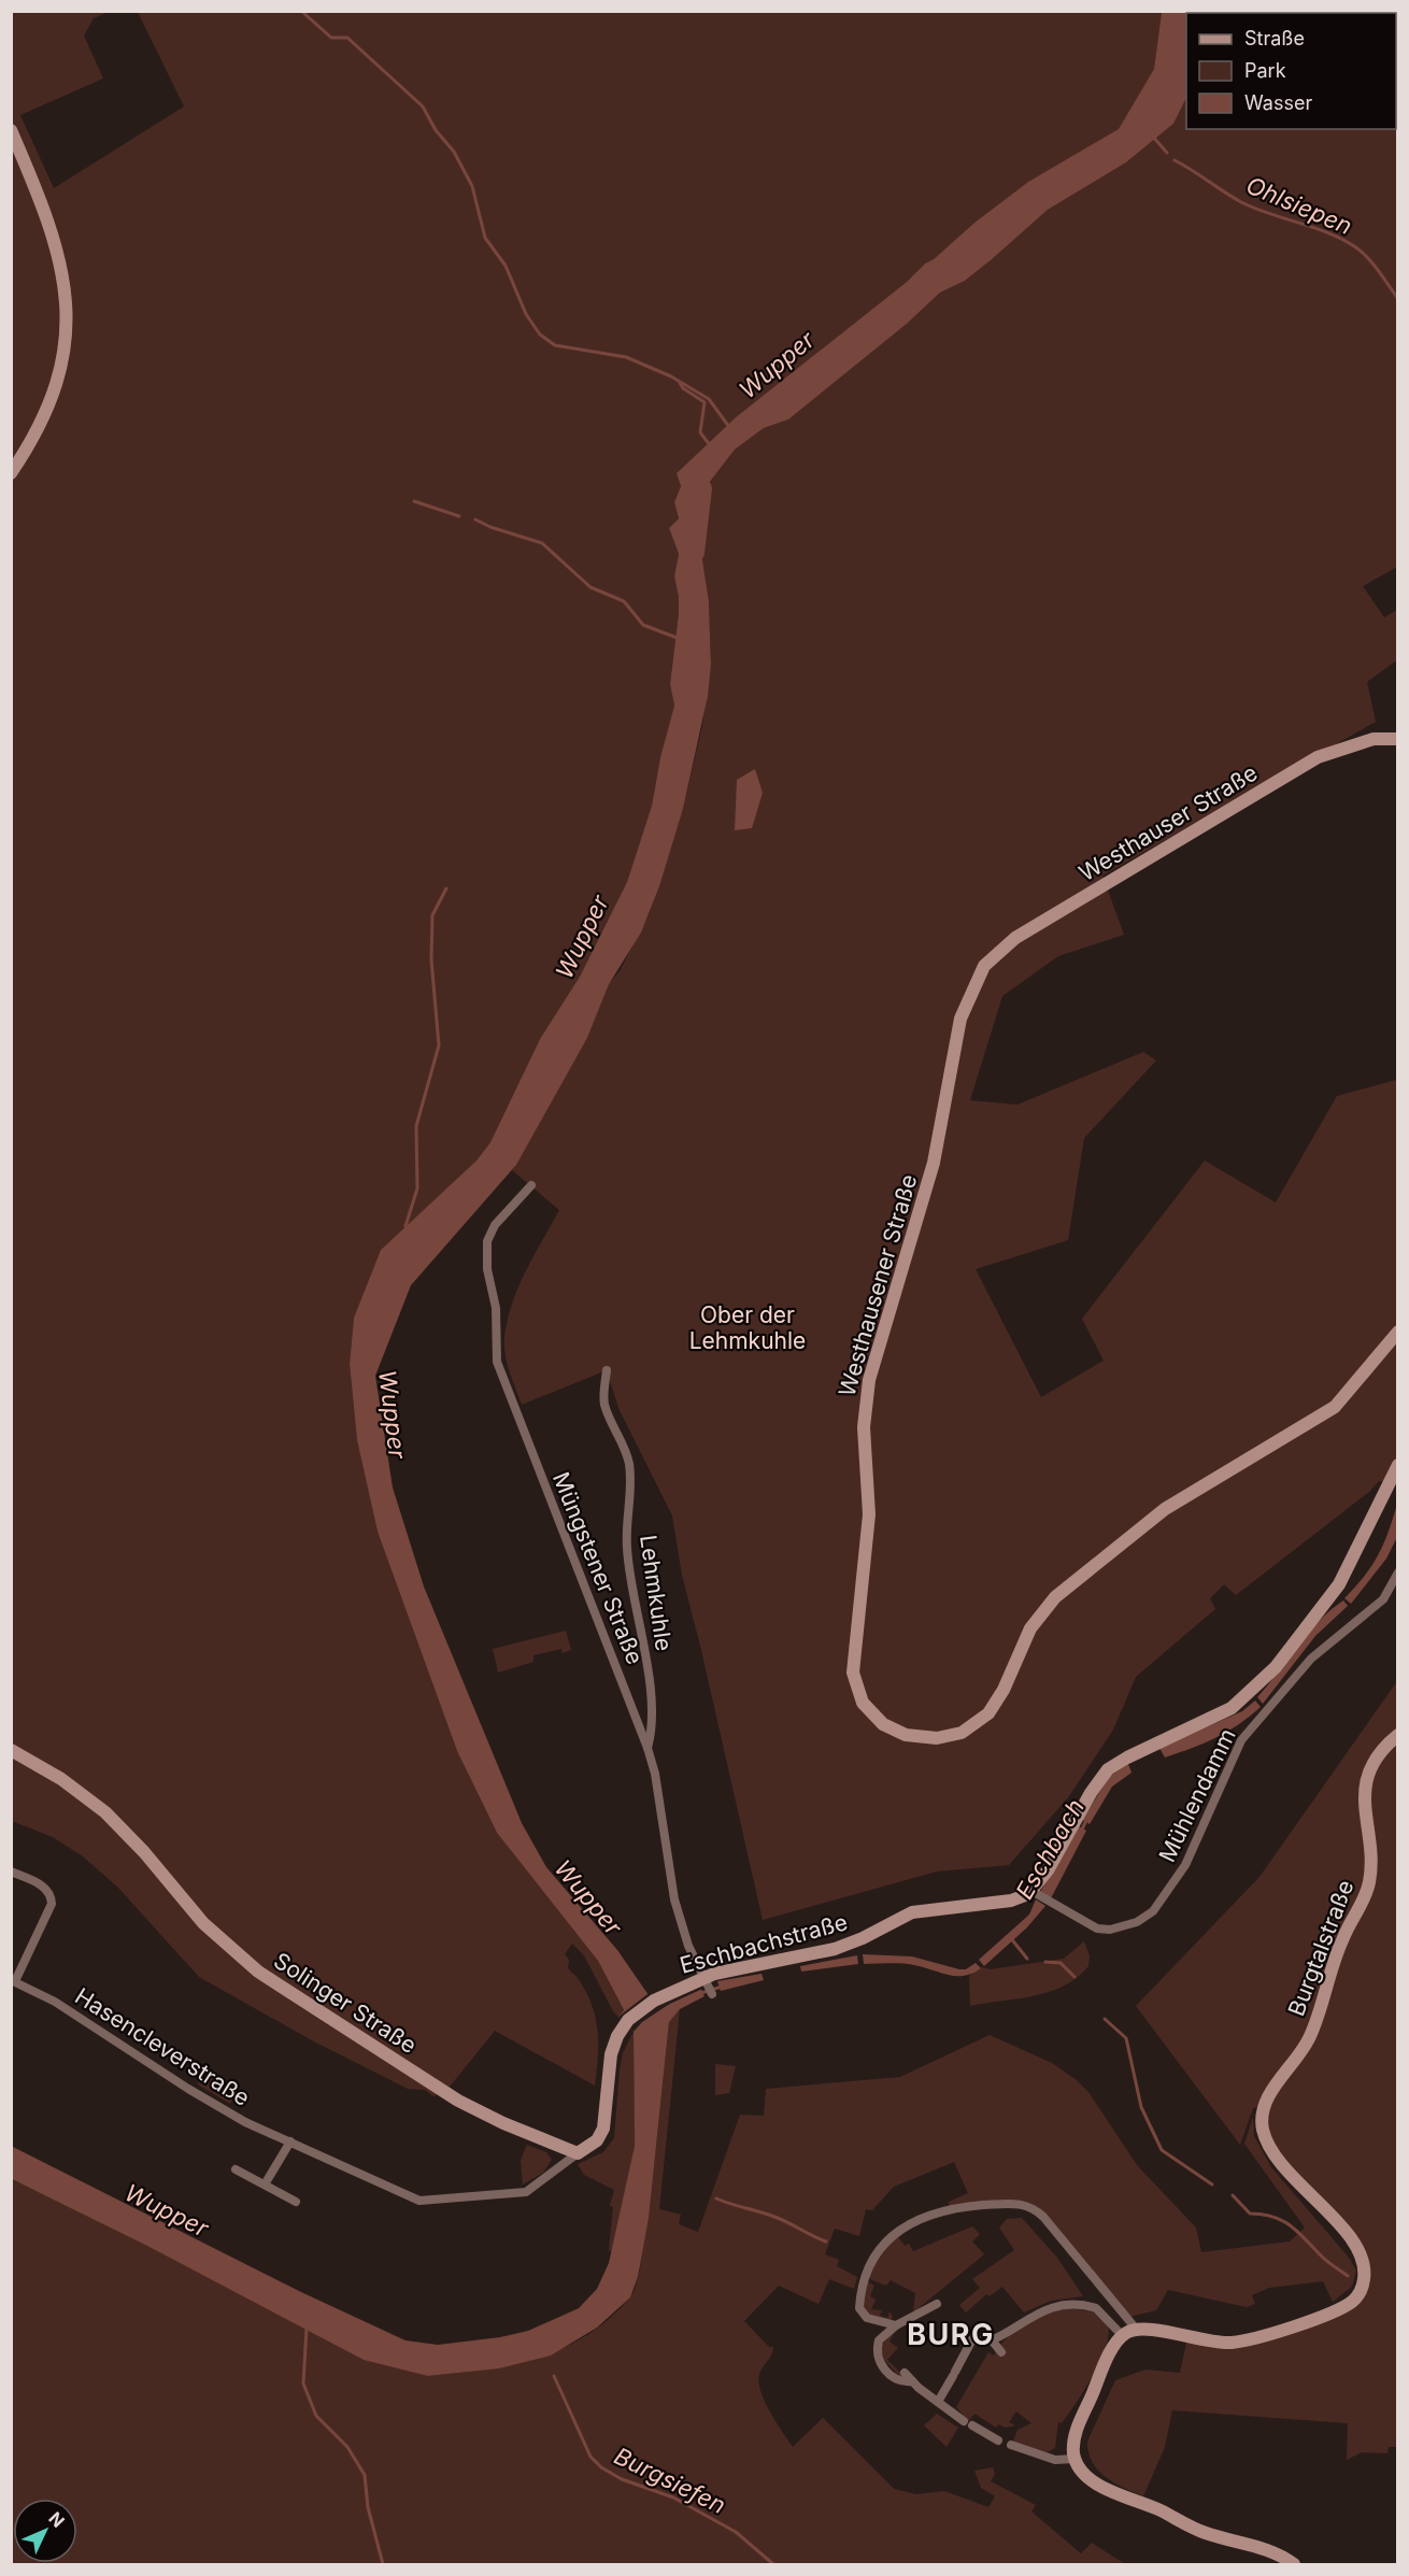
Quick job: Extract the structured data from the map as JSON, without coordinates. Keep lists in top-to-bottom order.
{
  "streets": {
    "main road": [
      "Westhauser Straße",
      "Westhausener Straße",
      "Eschbachstraße",
      "Burgtalstraße",
      "Solinger Straße"
    ],
    "street": [
      "Müngstener Straße",
      "Lehmkuhle",
      "Mühlendamm",
      "Hasencleverstraße"
    ]
  },
  "crossings": [
    ["Westhauser Straße", "Westhausener Straße"],
    ["Müngstener Straße", "Lehmkuhle"],
    ["Müngstener Straße", "Eschbachstraße"],
    ["Mühlendamm", "Eschbachstraße"],
    ["Eschbachstraße", "Solinger Straße"],
    ["Eschbachstraße", "Hasencleverstraße"],
    ["Solinger Straße", "Hasencleverstraße"]
  ],
  "districts": ["BURG"],
  "water": [
    "Ohlsiepen",
    "Wupper",
    "Eschbach",
    "Burgsiefen"
  ],
  "parks": ["Ober der Lehmkuhle"],
  "legend": ["Straße", "Park", "Wasser"],
  "north": "top right"
}
